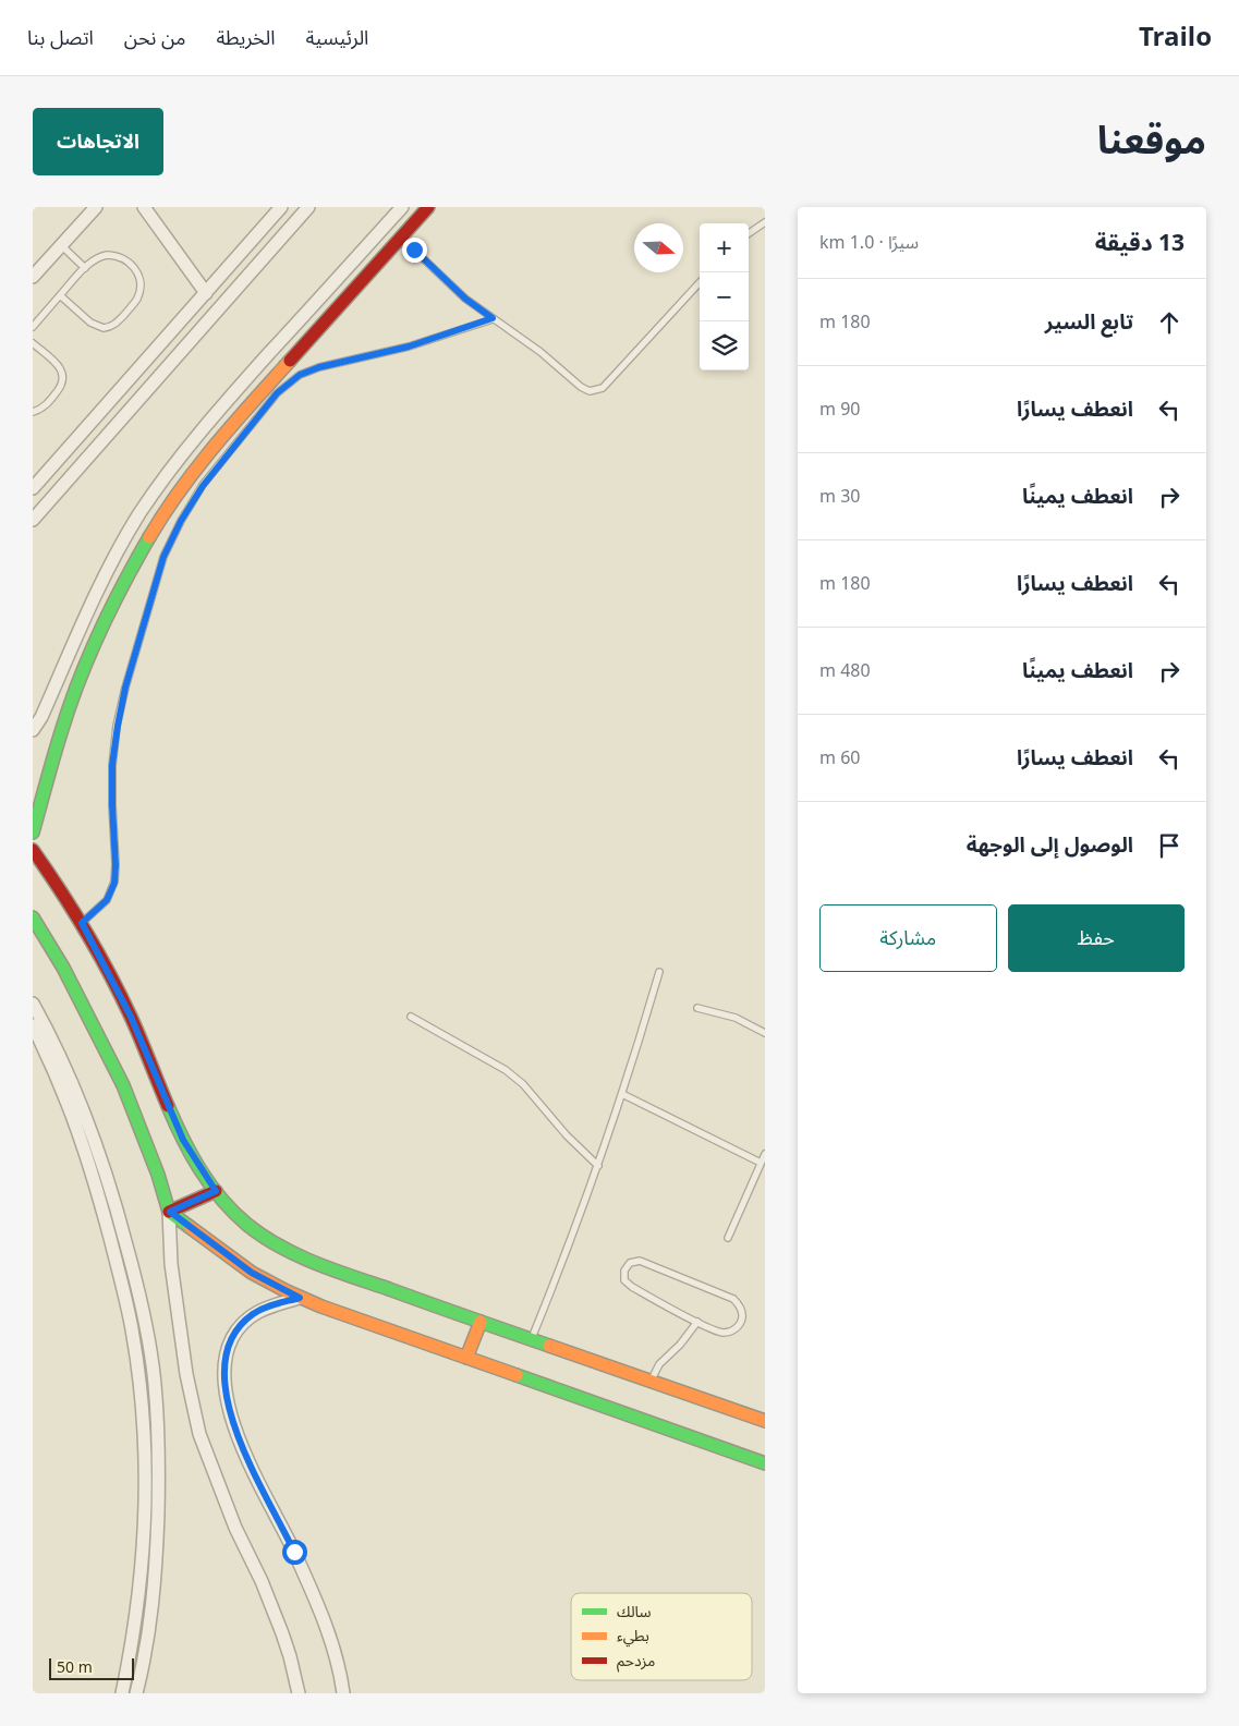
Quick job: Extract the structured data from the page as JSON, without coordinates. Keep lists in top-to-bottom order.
{
  "legend": ["سالك", "بطيء", "مزدحم"],
  "scale_bar": "50 m",
  "north": "right",
  "page": {
    "header": "Trailo",
    "nav": [
      "الرئيسية",
      "الخريطة",
      "من نحن",
      "اتصل بنا"
    ],
    "title": "موقعنا",
    "buttons": [
      "الاتجاهات",
      ["حفظ", "مشاركة"]
    ],
    "heading": ["13 دقيقة", "سيرًا · 1.0 km"],
    "map_buttons": ["+", "−"],
    "list": [
      ["تابع السير", "180 m"],
      ["انعطف يسارًا", "90 m"],
      ["انعطف يمينًا", "30 m"],
      ["انعطف يسارًا", "180 m"],
      ["انعطف يمينًا", "480 m"],
      ["انعطف يسارًا", "60 m"],
      "الوصول إلى الوجهة"
    ],
    "scale": "50 m"
  }
}
